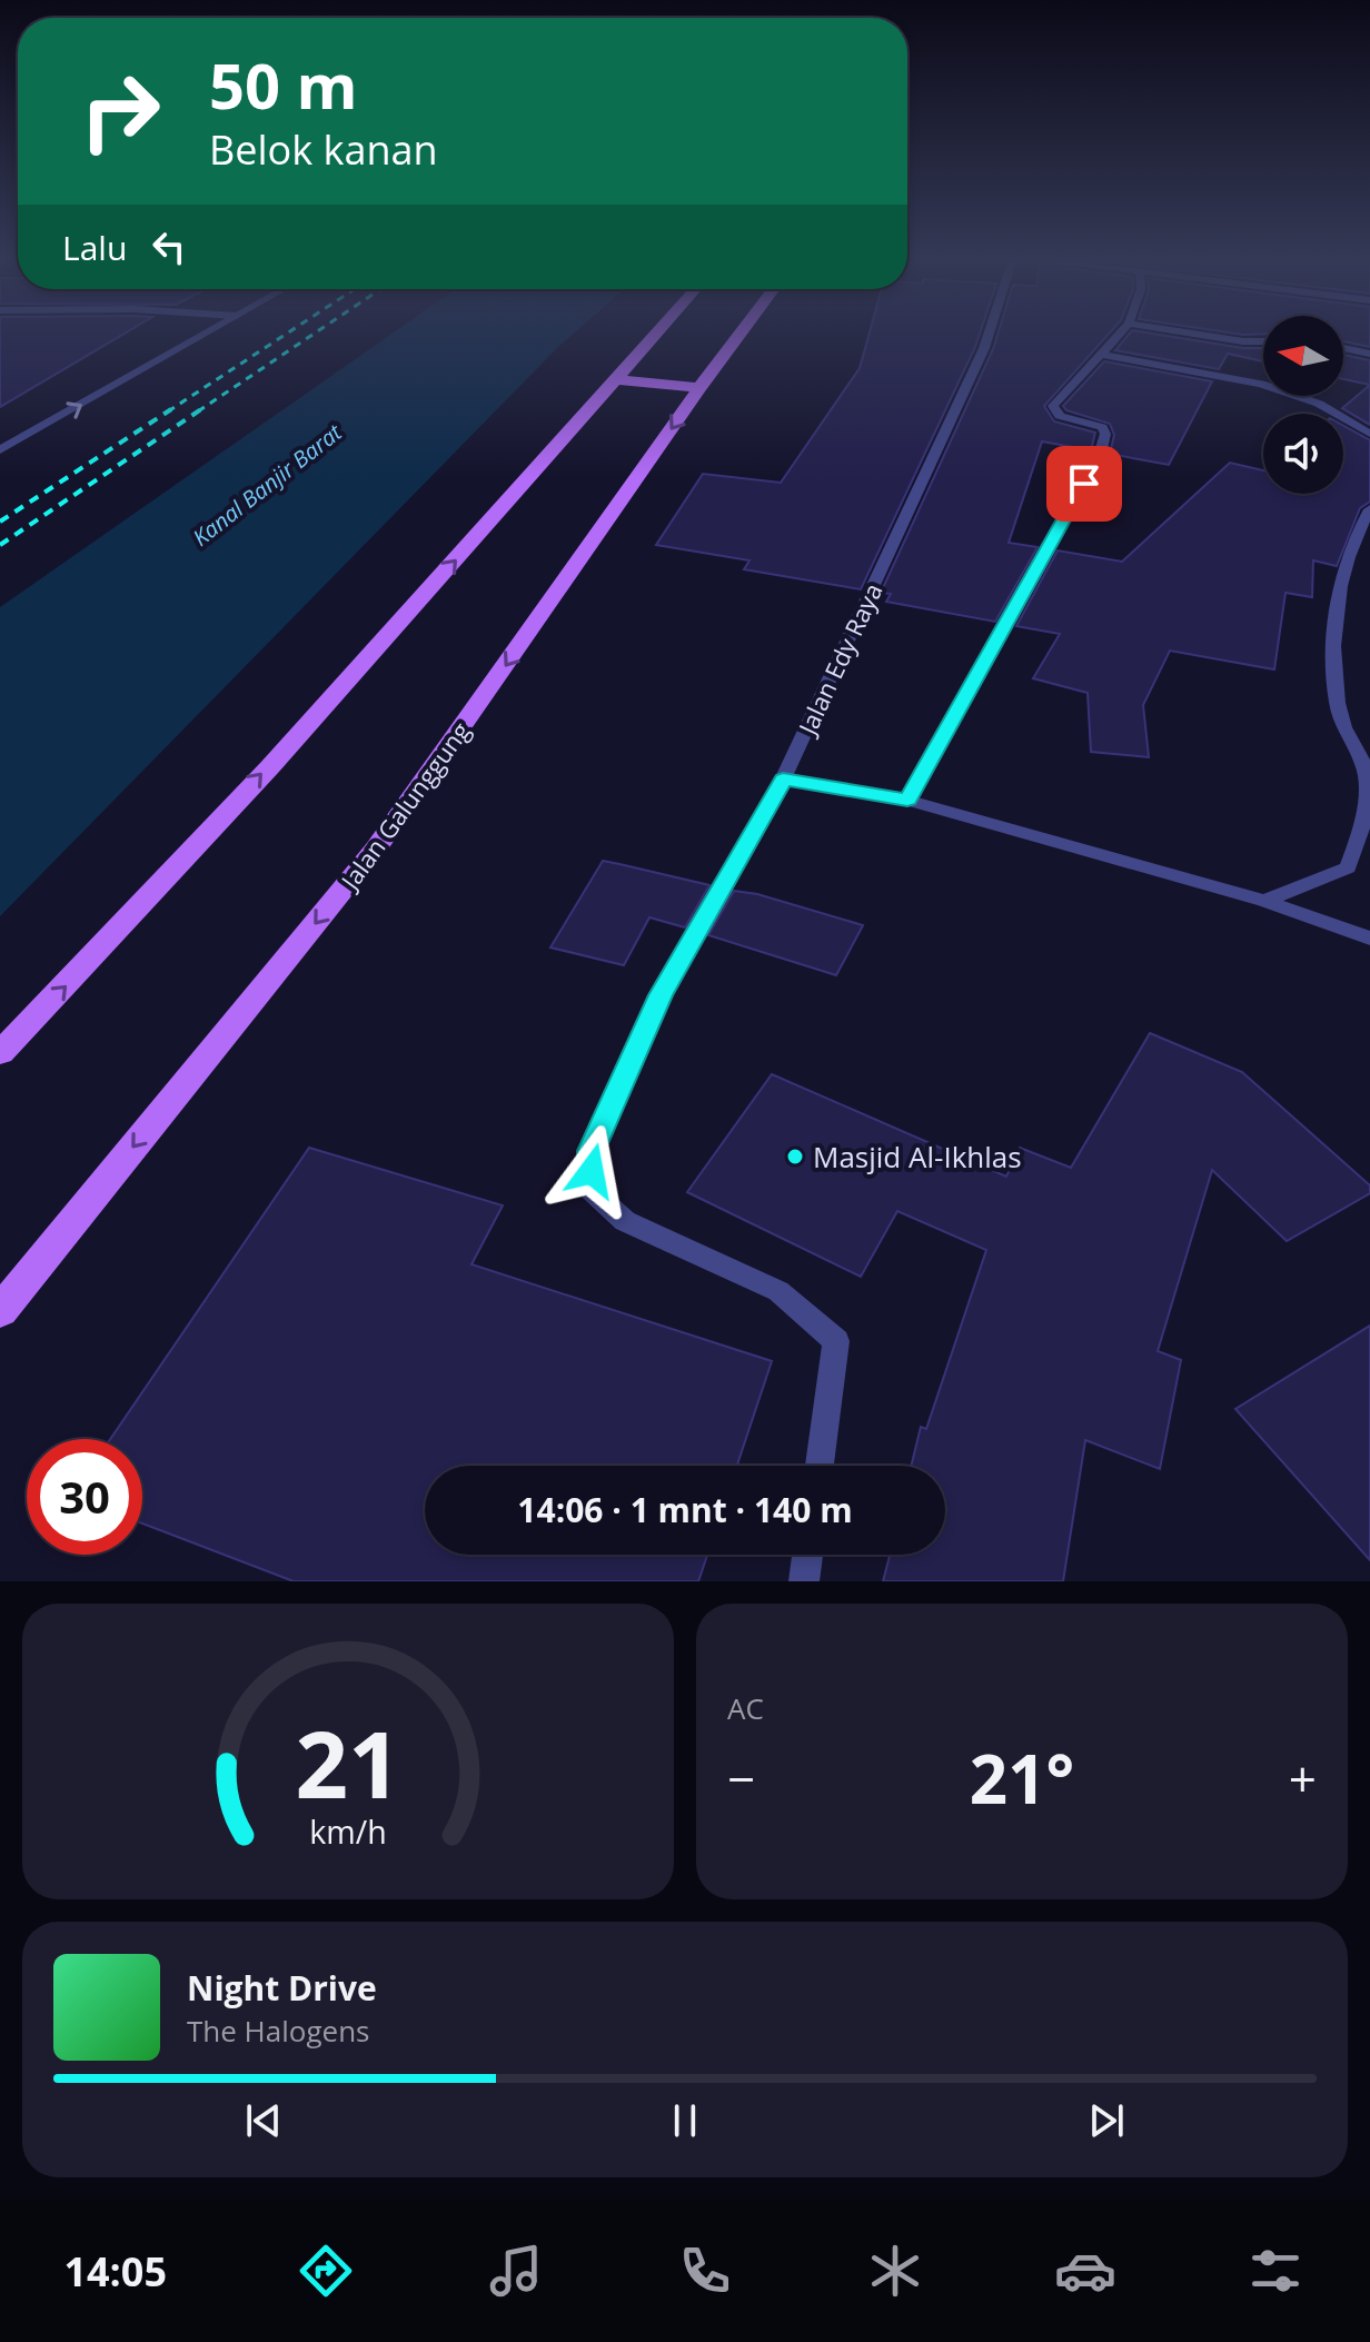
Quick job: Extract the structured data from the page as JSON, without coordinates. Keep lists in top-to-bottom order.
{
  "streets": {
    "main road": ["Jalan Galunggung"],
    "street": ["Jalan Edy Raya"]
  },
  "water": ["Kanal Banjir Barat"],
  "places": ["Masjid Al-Ikhlas"],
  "north": "left",
  "page": {
    "turn": ["50 m", "Belok kanan"],
    "then": "Lalu",
    "limit": "30",
    "trip": "14:06 · 1 mnt · 140 m",
    "tile": "AC",
    "heat": ["−", "21°", "+"],
    "song": ["Night Drive", "The Halogens"],
    "tabs": "14:05",
    "gauge": ["21", "km/h"]
  }
}
